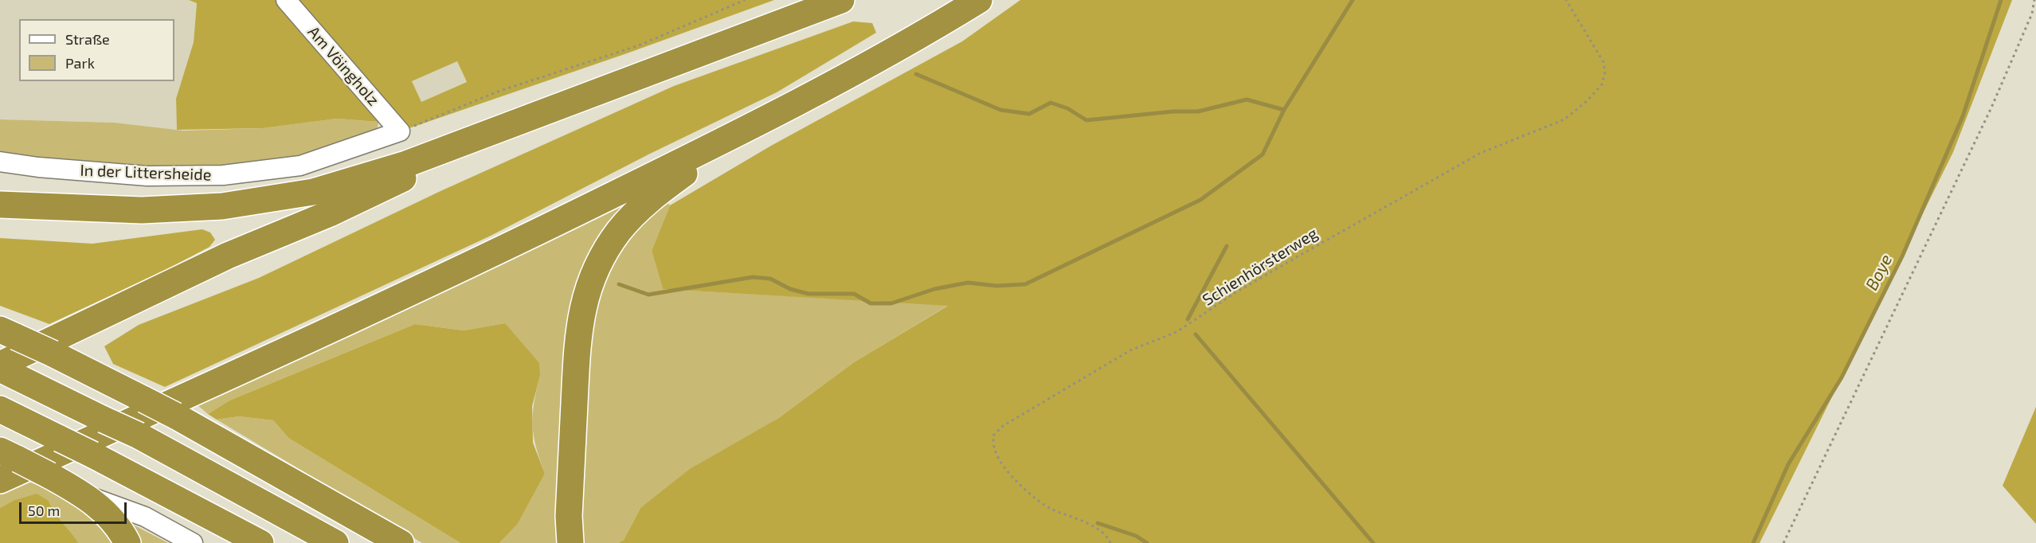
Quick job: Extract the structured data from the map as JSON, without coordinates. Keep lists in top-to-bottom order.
{
  "streets": {
    "street": ["Am Vöingholz", "In der Littersheide"],
    "path": ["Schienhörsterweg"]
  },
  "crossings": [
    ["Am Vöingholz", "In der Littersheide"]
  ],
  "water": ["Boye"],
  "legend": ["Straße", "Park"],
  "scale_bar": "50 m"
}
